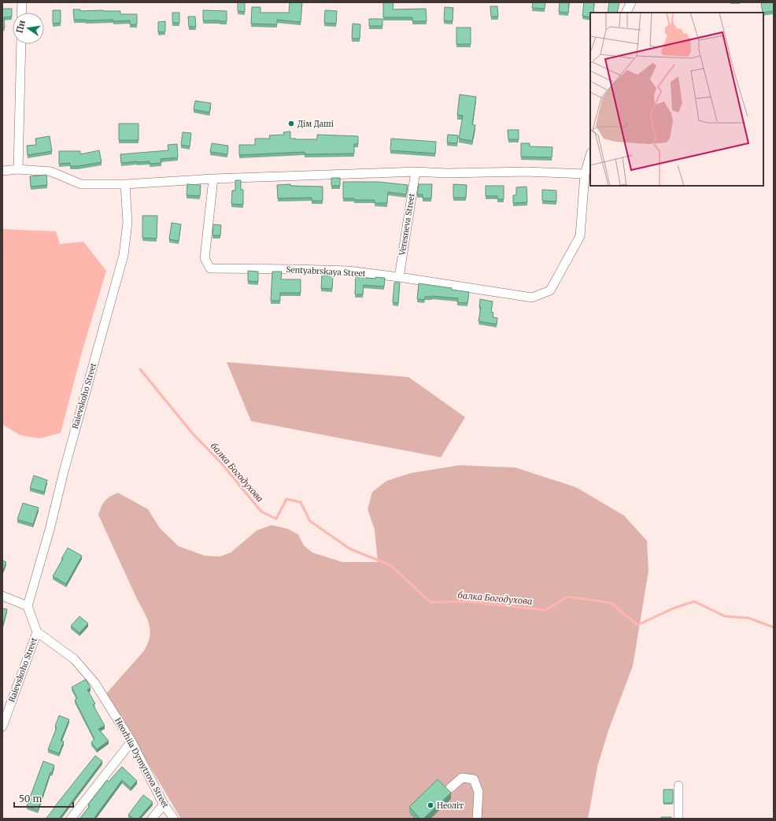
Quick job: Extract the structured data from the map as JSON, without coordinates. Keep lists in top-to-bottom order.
{
  "streets": {
    "street": [
      "Veresneva Street",
      "Sentyabrskaya Street",
      "Raievskoho Street",
      "Heorhiia Dymytrova Street"
    ]
  },
  "crossings": [
    ["Veresneva Street", "Sentyabrskaya Street"],
    ["Raievskoho Street", "Heorhiia Dymytrova Street"]
  ],
  "water": ["балка Богодухова"],
  "places": ["Дім Даші", "Неоліт"],
  "scale_bar": "50 m",
  "north": "left"
}
